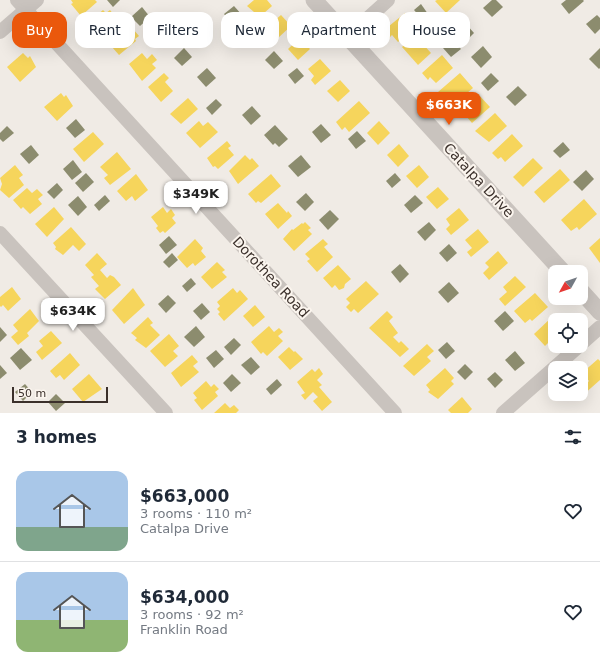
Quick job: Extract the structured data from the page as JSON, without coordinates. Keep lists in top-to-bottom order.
{
  "streets": {
    "street": ["Catalpa Drive", "Dorothea Road"]
  },
  "scale_bar": "50 m",
  "north": "bottom left",
  "page": {
    "chip": [
      "Buy",
      "Rent",
      "Filters",
      "New",
      "Apartment",
      "House"
    ],
    "price": ["$663K", "$349K", "$634K"],
    "scale": "50 m",
    "heading": "3 homes",
    "list": [
      {
        "name": "$663,000",
        "note": "3 rooms · 110 m² · Catalpa Drive"
      },
      {
        "name": "$634,000",
        "note": "3 rooms · 92 m² · Franklin Road"
      }
    ]
  }
}
